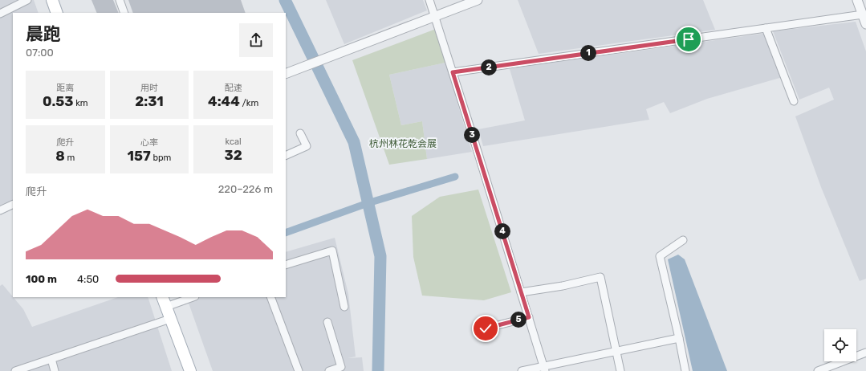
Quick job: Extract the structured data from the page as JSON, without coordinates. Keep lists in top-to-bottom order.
{
  "parks": ["杭州林花乾会展"],
  "page": {
    "heading": ["晨跑", "07:00"],
    "pins": [
      "1",
      "2",
      "3",
      "4",
      "5"
    ],
    "stats": [
      ["距离", "0.53 km"],
      ["用时", "2:31"],
      ["配速", "4:44 /km"],
      ["爬升", "8 m"],
      ["心率", "157 bpm"],
      ["kcal", "32"]
    ],
    "chart": ["爬升", "220–226 m"],
    "list": [
      {
        "name": "100 m",
        "note": "4:50"
      }
    ]
  }
}
